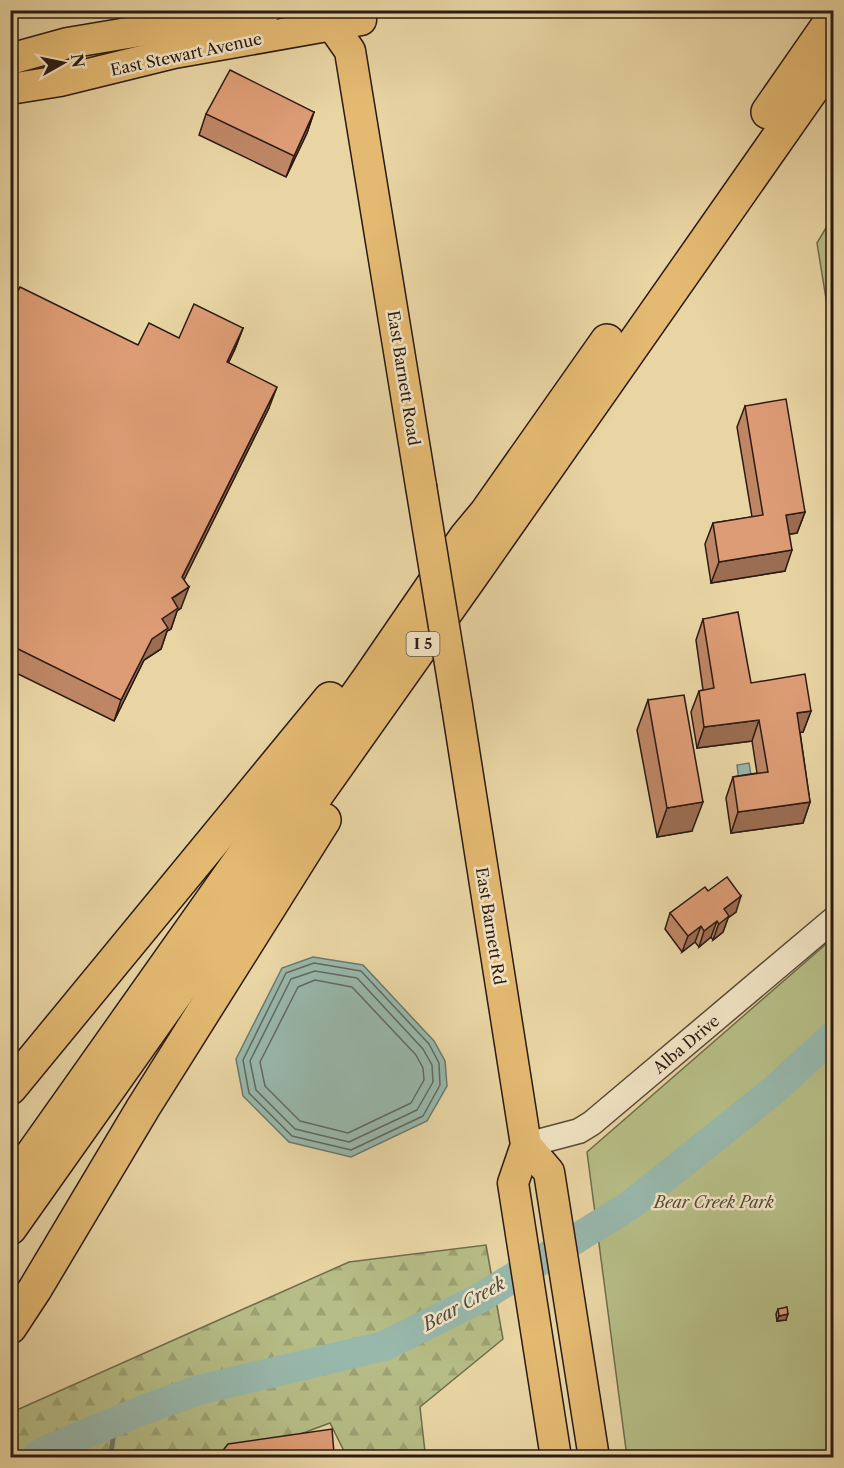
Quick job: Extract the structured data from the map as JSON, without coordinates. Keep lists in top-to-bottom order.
{
  "streets": {
    "highway": ["I 5"],
    "main road": ["East Stewart Avenue", "East Barnett Road", "East Barnett Rd"],
    "street": ["Alba Drive"]
  },
  "crossings": [
    ["East Stewart Avenue", "East Barnett Road"],
    ["East Barnett Road", "East Barnett Rd"],
    ["East Barnett Rd", "Alba Drive"]
  ],
  "water": ["Bear Creek"],
  "parks": ["Bear Creek Park"],
  "north": "right"
}
